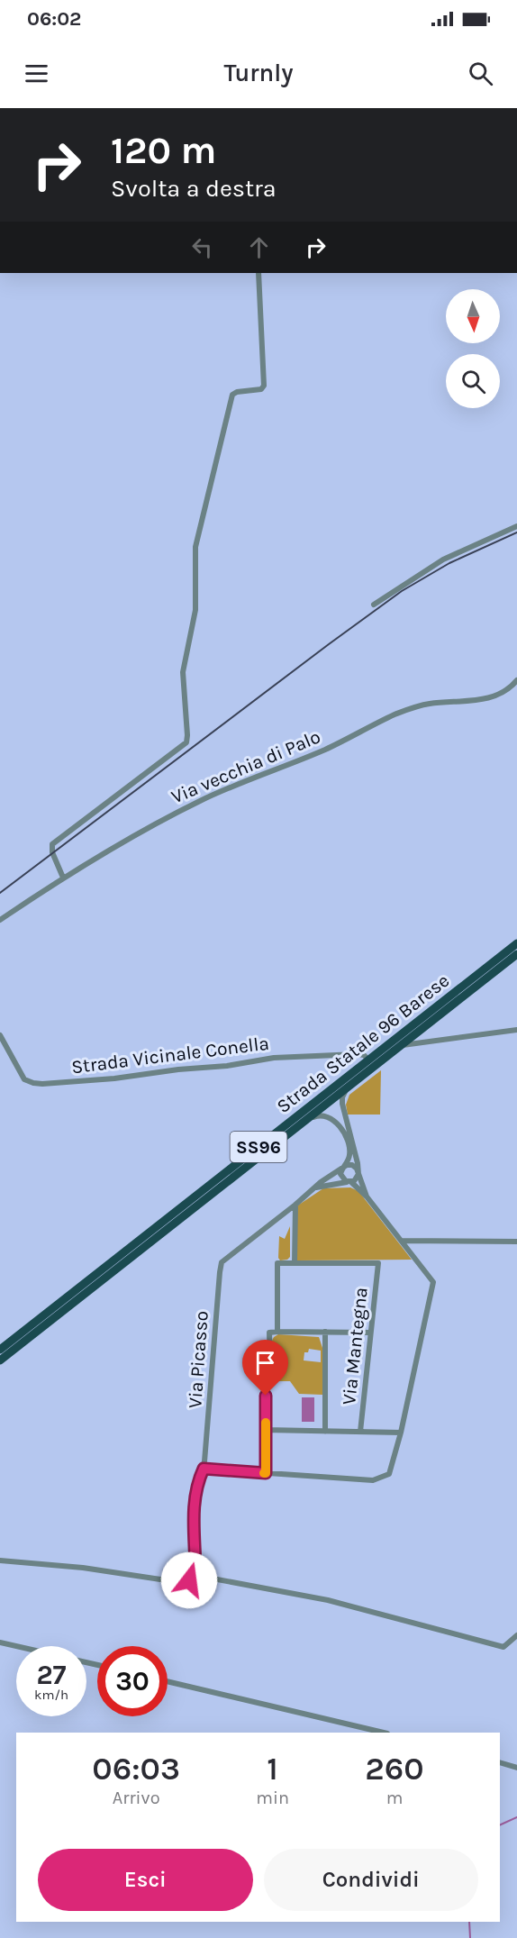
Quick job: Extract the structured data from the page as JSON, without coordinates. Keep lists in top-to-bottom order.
{
  "streets": {
    "main road": ["Strada Statale 96 Barese", "SS96"],
    "street": [
      "Via vecchia di Palo",
      "Strada Vicinale Conella",
      "Via Mantegna",
      "Via Picasso"
    ]
  },
  "crossings": [
    ["Strada Statale 96 Barese", "Strada Vicinale Conella"]
  ],
  "north": "bottom",
  "page": {
    "status": "06:02",
    "header": "Turnly",
    "turn": ["120 m", "Svolta a destra"],
    "speed": "27 km/h",
    "limit": "30",
    "eta": [
      "06:03",
      "Arrivo",
      "1",
      "min",
      "260",
      "m"
    ],
    "buttons": ["Esci", "Condividi"]
  }
}
